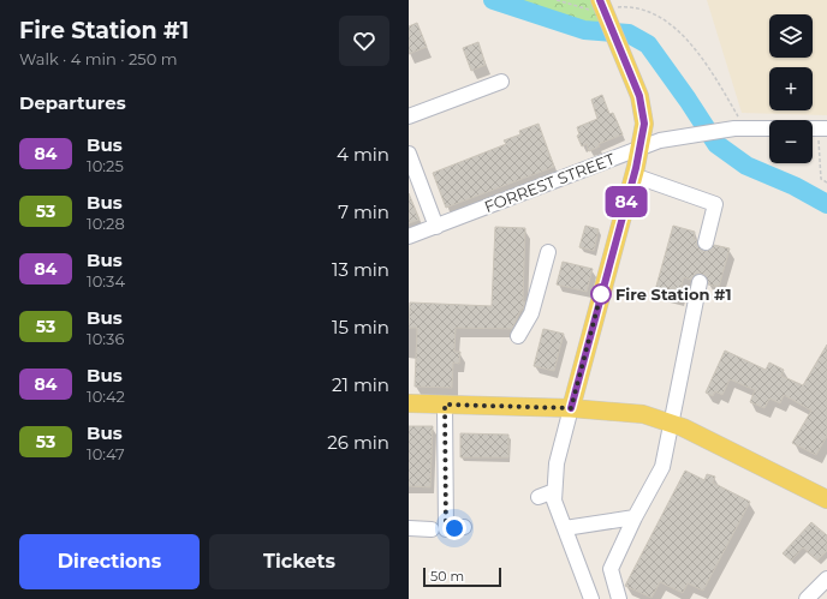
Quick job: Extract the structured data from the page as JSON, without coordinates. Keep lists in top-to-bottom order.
{
  "streets": {
    "street": ["FORREST STREET"]
  },
  "places": ["Fire Station #1"],
  "lines": ["bus line 84"],
  "scale_bar": "50 m",
  "page": {
    "heading": [
      ["Fire Station #1", "Walk · 4 min · 250 m"],
      "Departures"
    ],
    "on_map": "84",
    "map_buttons": ["+", "−"],
    "list": [
      {
        "mark": "84",
        "name": "Bus",
        "note": "10:25",
        "value": "4 min"
      },
      {
        "mark": "53",
        "name": "Bus",
        "note": "10:28",
        "value": "7 min"
      },
      {
        "mark": "84",
        "name": "Bus",
        "note": "10:34",
        "value": "13 min"
      },
      {
        "mark": "53",
        "name": "Bus",
        "note": "10:36",
        "value": "15 min"
      },
      {
        "mark": "84",
        "name": "Bus",
        "note": "10:42",
        "value": "21 min"
      },
      {
        "mark": "53",
        "name": "Bus",
        "note": "10:47",
        "value": "26 min"
      }
    ],
    "buttons": ["Directions", "Tickets"],
    "scale": "50 m"
  }
}
